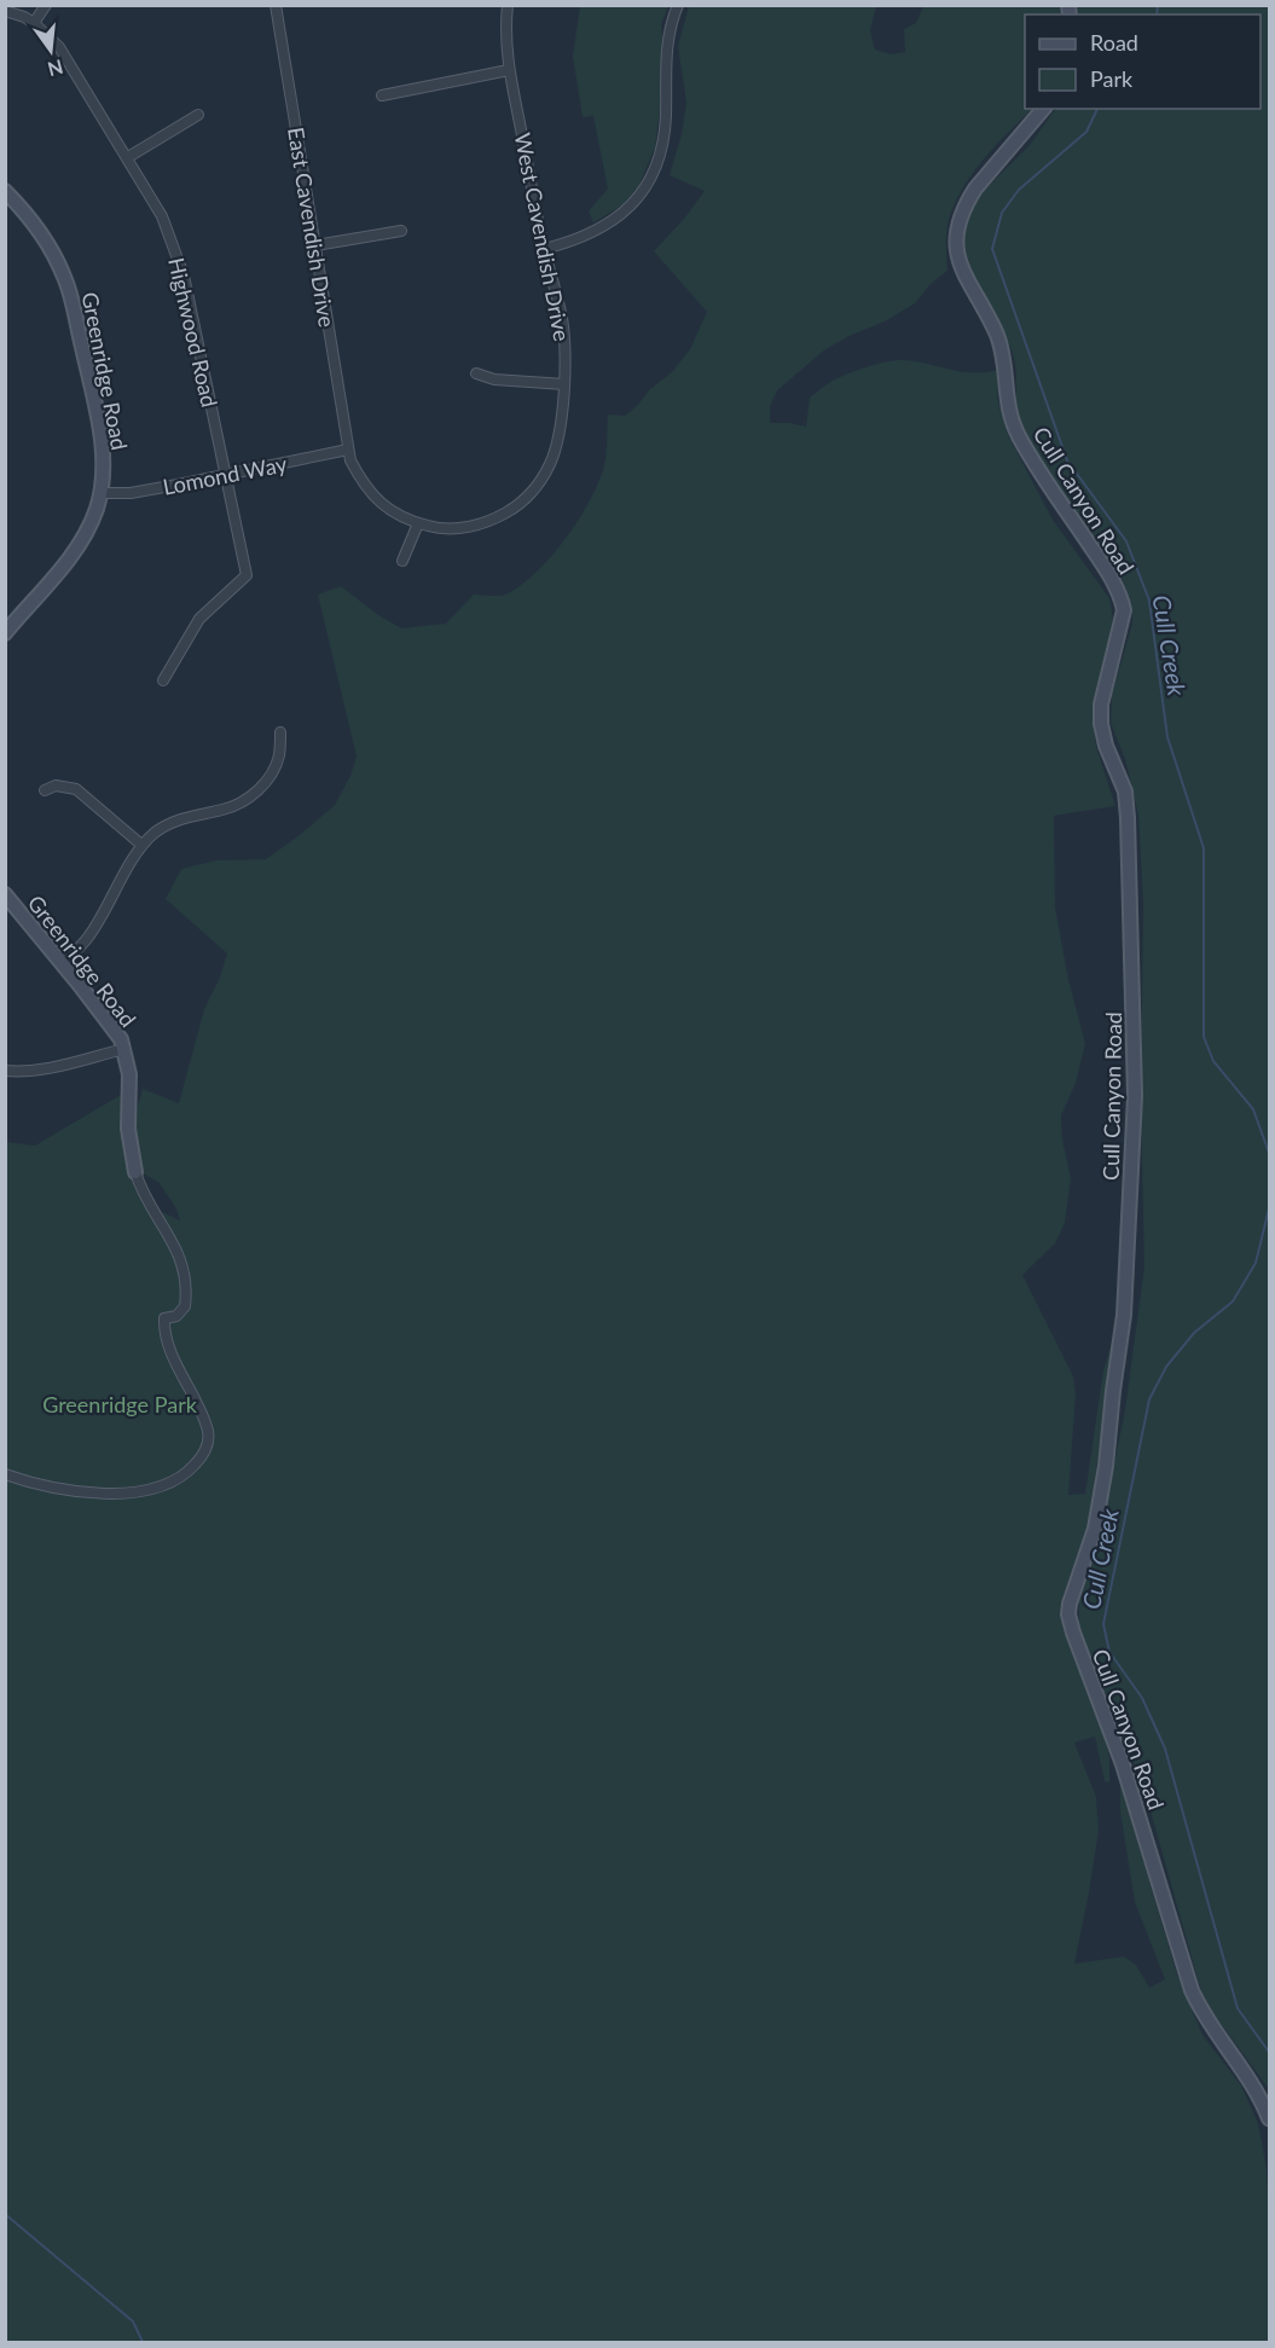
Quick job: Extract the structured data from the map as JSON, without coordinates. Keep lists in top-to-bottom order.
{
  "streets": {
    "street": [
      "East Cavendish Drive",
      "West Cavendish Drive",
      "Highwood Road",
      "Greenridge Road",
      "Lomond Way",
      "Cull Canyon Road"
    ]
  },
  "crossings": [
    ["East Cavendish Drive", "West Cavendish Drive"],
    ["East Cavendish Drive", "Lomond Way"],
    ["West Cavendish Drive", "Lomond Way"],
    ["Highwood Road", "Lomond Way"],
    ["Greenridge Road", "Lomond Way"]
  ],
  "water": ["Cull Creek"],
  "parks": ["Greenridge Park"],
  "legend": ["Road", "Park"],
  "north": "bottom"
}
